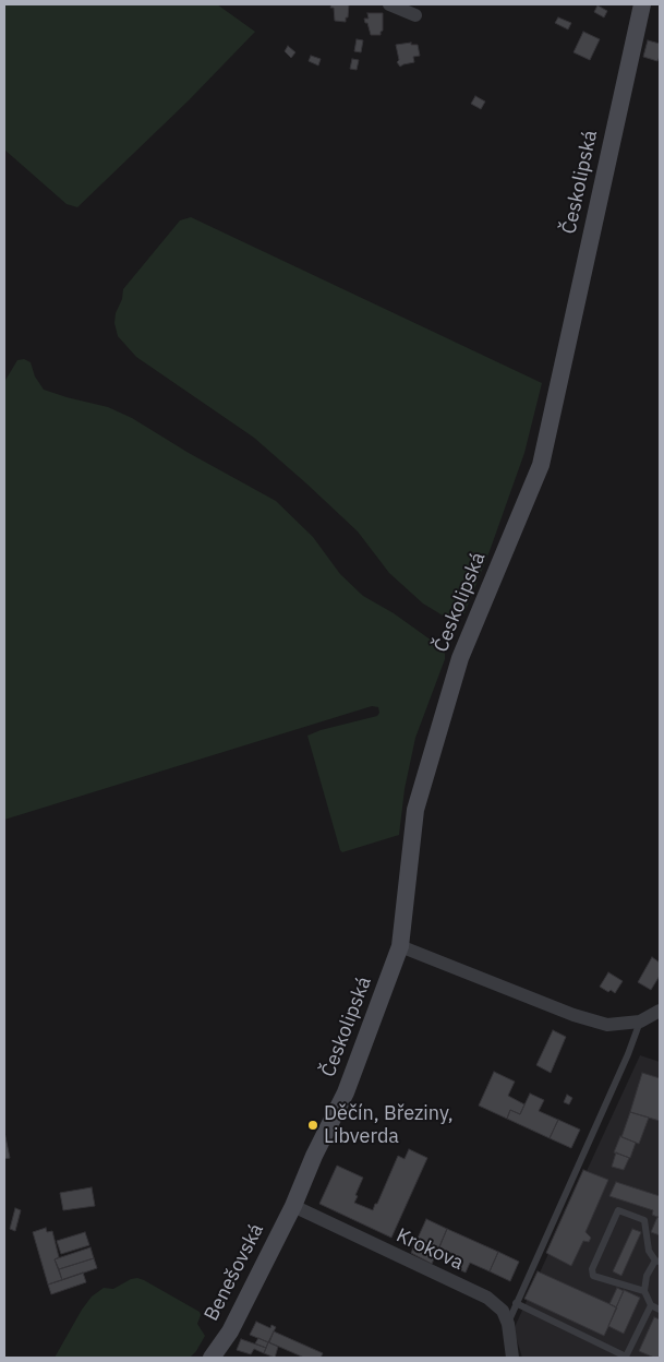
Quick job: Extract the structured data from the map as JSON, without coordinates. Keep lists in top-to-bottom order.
{
  "streets": {
    "main road": ["Českolipská", "Benešovská"],
    "street": ["Krokova"]
  },
  "crossings": [
    ["Českolipská", "Krokova"],
    ["Českolipská", "Benešovská"],
    ["Krokova", "Benešovská"]
  ],
  "places": ["Děčín, Březiny, Libverda"]
}
